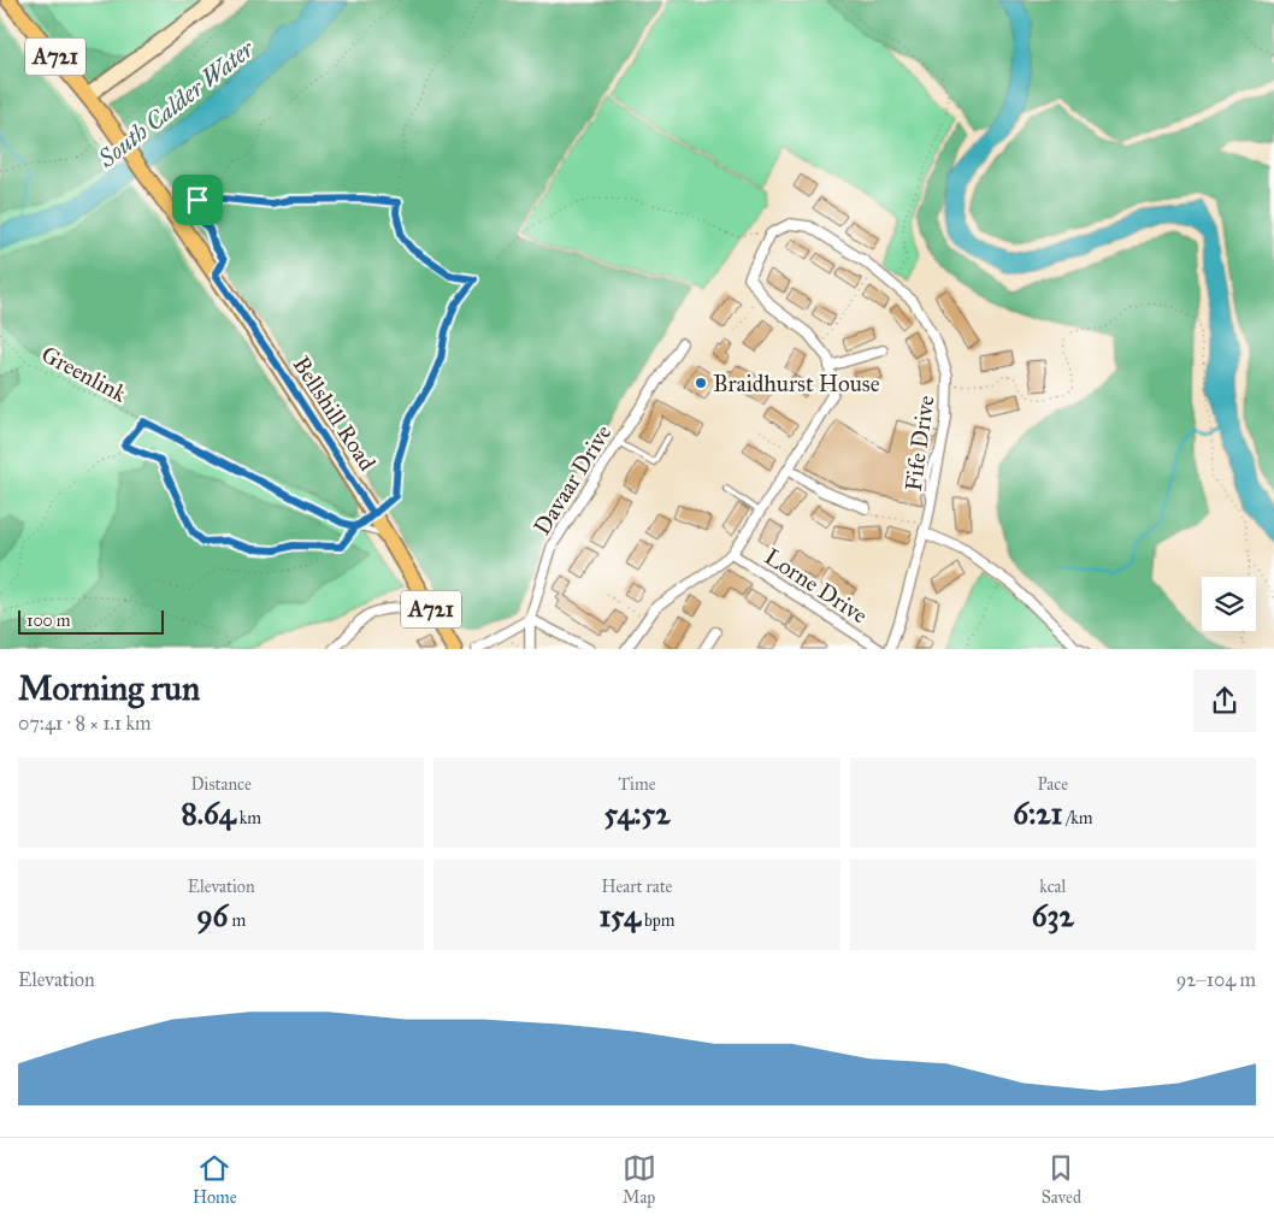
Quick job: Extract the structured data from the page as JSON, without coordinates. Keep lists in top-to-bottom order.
{
  "streets": {
    "main road": ["A721", "Bellshill Road"],
    "street": ["Fife Drive", "Davaar Drive", "Lorne Drive"],
    "path": ["Greenlink"]
  },
  "crossings": [
    ["A721", "Bellshill Road"]
  ],
  "water": ["South Calder Water"],
  "places": ["Braidhurst House"],
  "scale_bar": "100 m",
  "page": {
    "scale": "100 m",
    "heading": ["Morning run", "07:41 · 8 × 1.1 km"],
    "stats": [
      ["Distance", "8.64 km"],
      ["Time", "54:52"],
      ["Pace", "6:21 /km"],
      ["Elevation", "96 m"],
      ["Heart rate", "154 bpm"],
      ["kcal", "632"]
    ],
    "chart": ["Elevation", "92–104 m"],
    "tabs": ["Home", "Map", "Saved"]
  }
}
